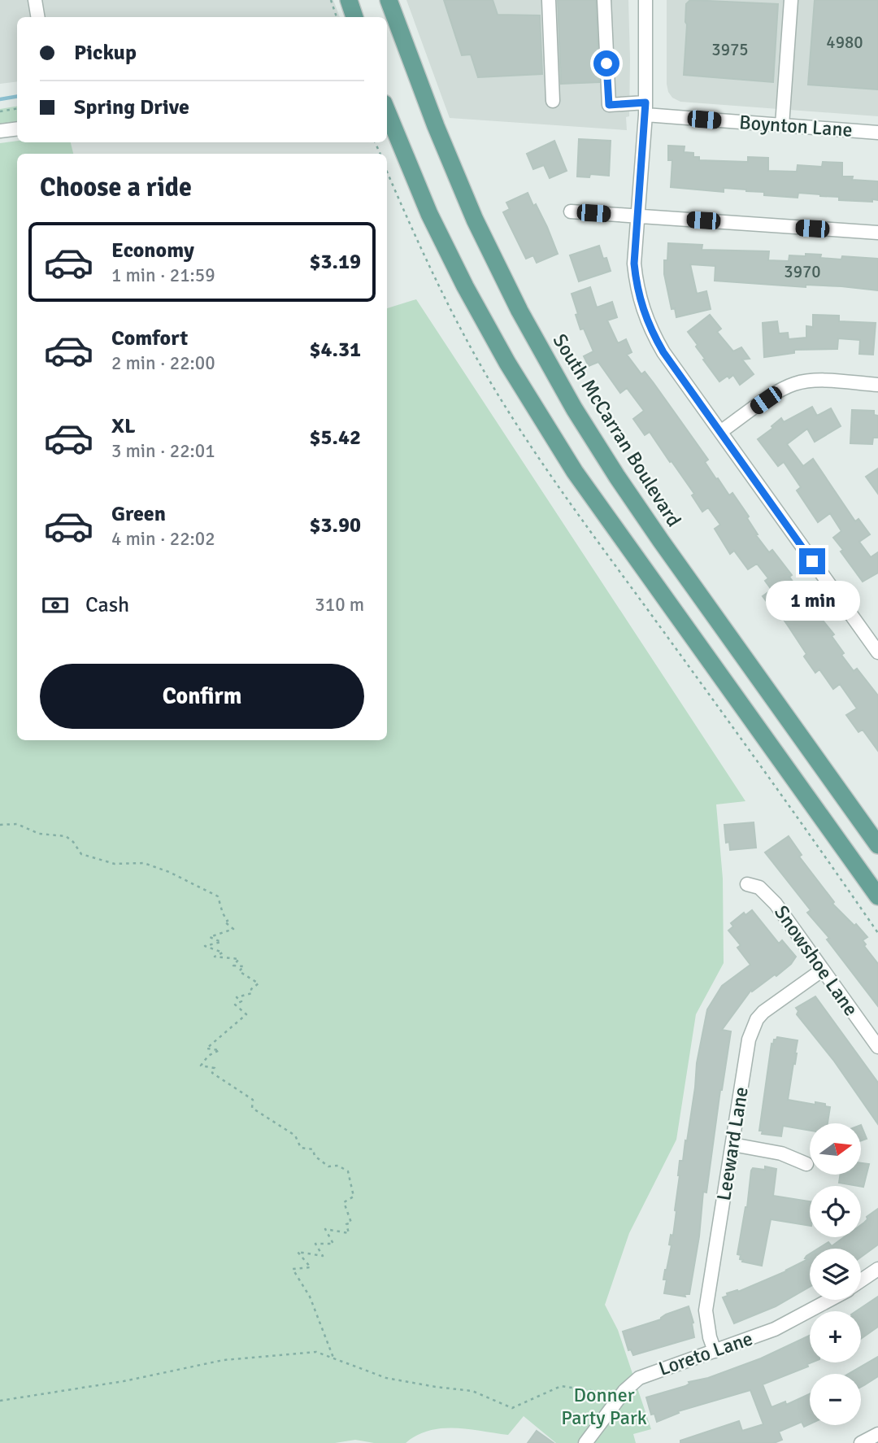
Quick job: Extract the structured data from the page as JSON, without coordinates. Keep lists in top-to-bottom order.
{
  "streets": {
    "main road": ["South McCarran Boulevard"],
    "street": [
      "Boynton Lane",
      "Snowshoe Lane",
      "Leeward Lane",
      "Loreto Lane"
    ]
  },
  "crossings": [
    ["Snowshoe Lane", "Leeward Lane"],
    ["Leeward Lane", "Loreto Lane"]
  ],
  "parks": ["Donner Party Park"],
  "house_numbers": ["4980", "3975", "3970"],
  "north": "right",
  "page": {
    "banner": ["Pickup", "Spring Drive"],
    "heading": "Choose a ride",
    "list": [
      {
        "name": "Economy",
        "note": "1 min · 21:59",
        "value": "$3.19"
      },
      {
        "name": "Comfort",
        "note": "2 min · 22:00",
        "value": "$4.31"
      },
      {
        "name": "XL",
        "note": "3 min · 22:01",
        "value": "$5.42"
      },
      {
        "name": "Green",
        "note": "4 min · 22:02",
        "value": "$3.90"
      }
    ],
    "pay": ["Cash", "310 m"],
    "bubble": "1 min",
    "buttons": "Confirm",
    "map_buttons": ["+", "−"]
  }
}
